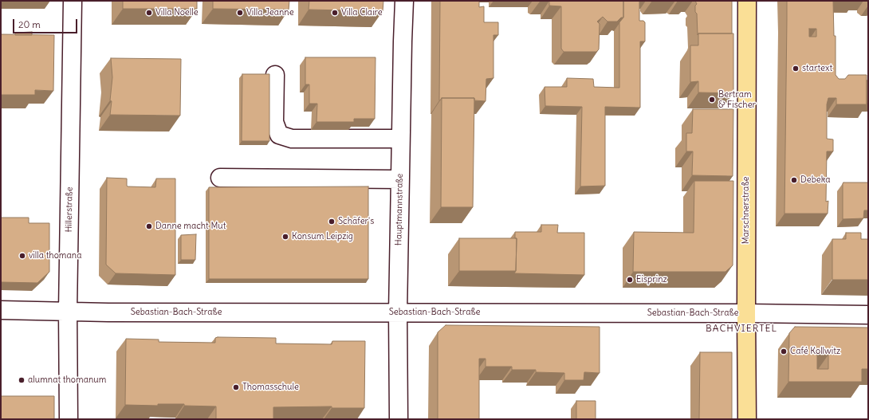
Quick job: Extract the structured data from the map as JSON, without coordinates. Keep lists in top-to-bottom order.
{
  "streets": {
    "main road": ["Marschnerstraße"],
    "street": ["Hillerstraße", "Hauptmannstraße", "Sebastian-Bach-Straße"]
  },
  "crossings": [
    ["Hillerstraße", "Sebastian-Bach-Straße"],
    ["Hauptmannstraße", "Sebastian-Bach-Straße"],
    ["Marschnerstraße", "Sebastian-Bach-Straße"]
  ],
  "districts": ["BACHVIERTEL"],
  "places": [
    "Villa Noelle",
    "Villa Jeanne",
    "Villa Claire",
    "startext",
    "Bertram & Fischer",
    "Debeka",
    "Schäfer's",
    "Danne macht Mut",
    "Konsum Leipzig",
    "villa thomana",
    "Eisprinz",
    "Café Kollwitz",
    "alumnat thomanum",
    "Thomasschule"
  ],
  "scale_bar": "20 m"
}
